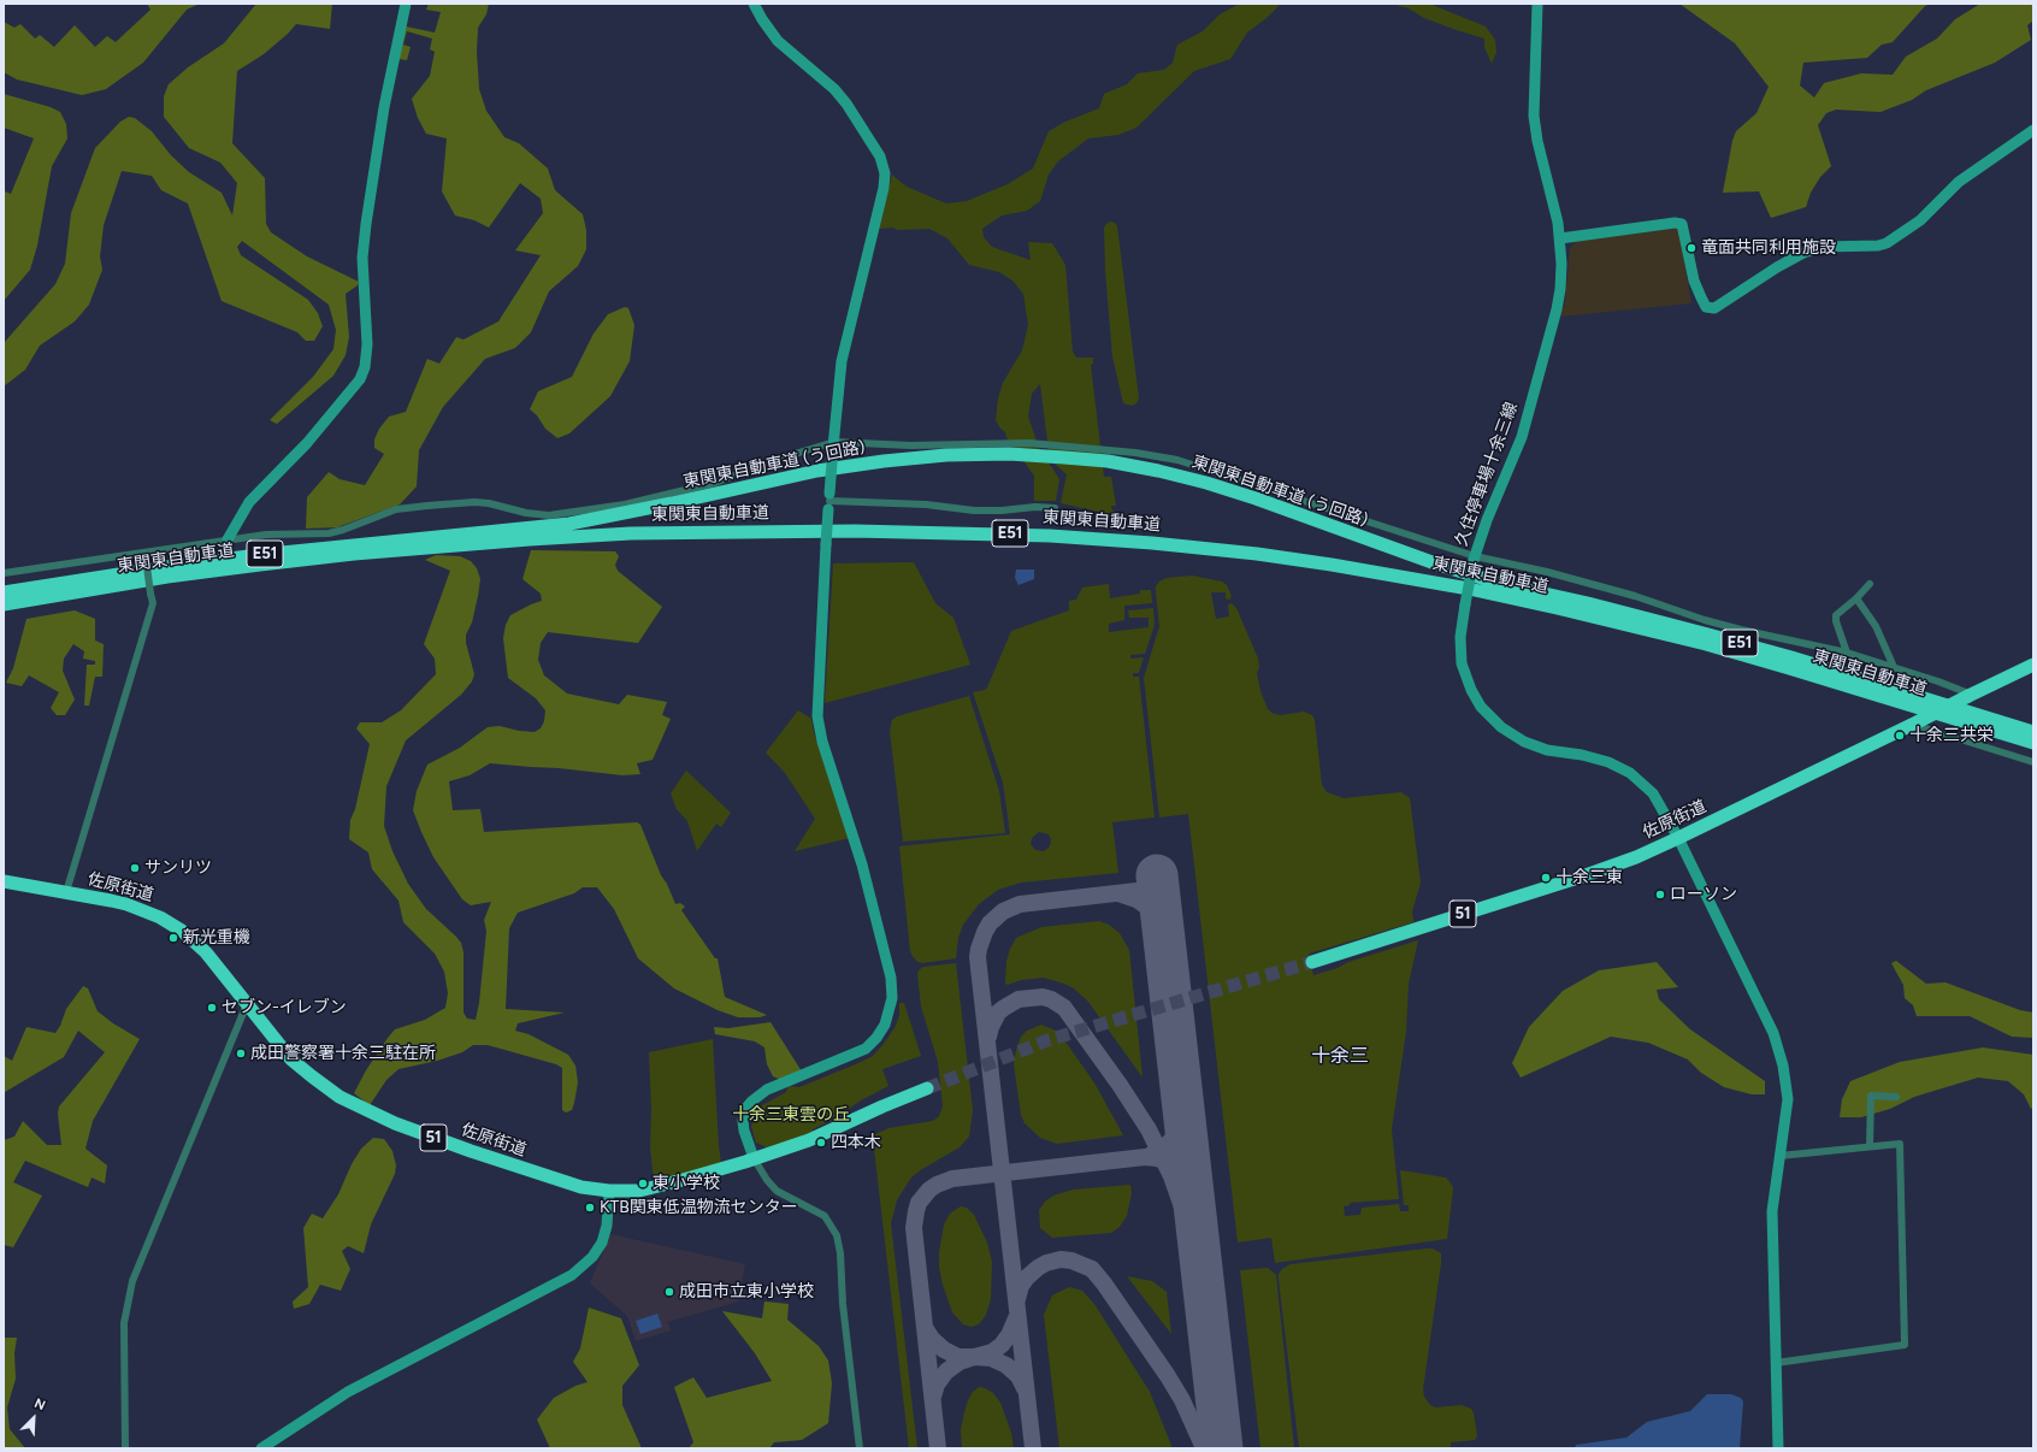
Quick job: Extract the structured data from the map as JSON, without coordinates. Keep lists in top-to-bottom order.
{
  "streets": {
    "highway": [
      "東関東自動車道 (う回路)",
      "東関東自動車道",
      "E51",
      "佐原街道",
      "51"
    ],
    "street": ["久住停車場十余三線"]
  },
  "crossings": [
    ["東関東自動車道 (う回路)", "東関東自動車道"],
    ["久住停車場十余三線", "佐原街道"]
  ],
  "districts": ["十余三"],
  "parks": ["十余三東雲の丘"],
  "places": [
    "竜面共同利用施設",
    "十余三共栄",
    "サンリツ",
    "十余三東",
    "ローソン",
    "新光重機",
    "セブン-イレブン",
    "成田警察署十余三駐在所",
    "四本木",
    "東小学校",
    "KTB関東低温物流センター",
    "成田市立東小学校"
  ],
  "north": "top right"
}
